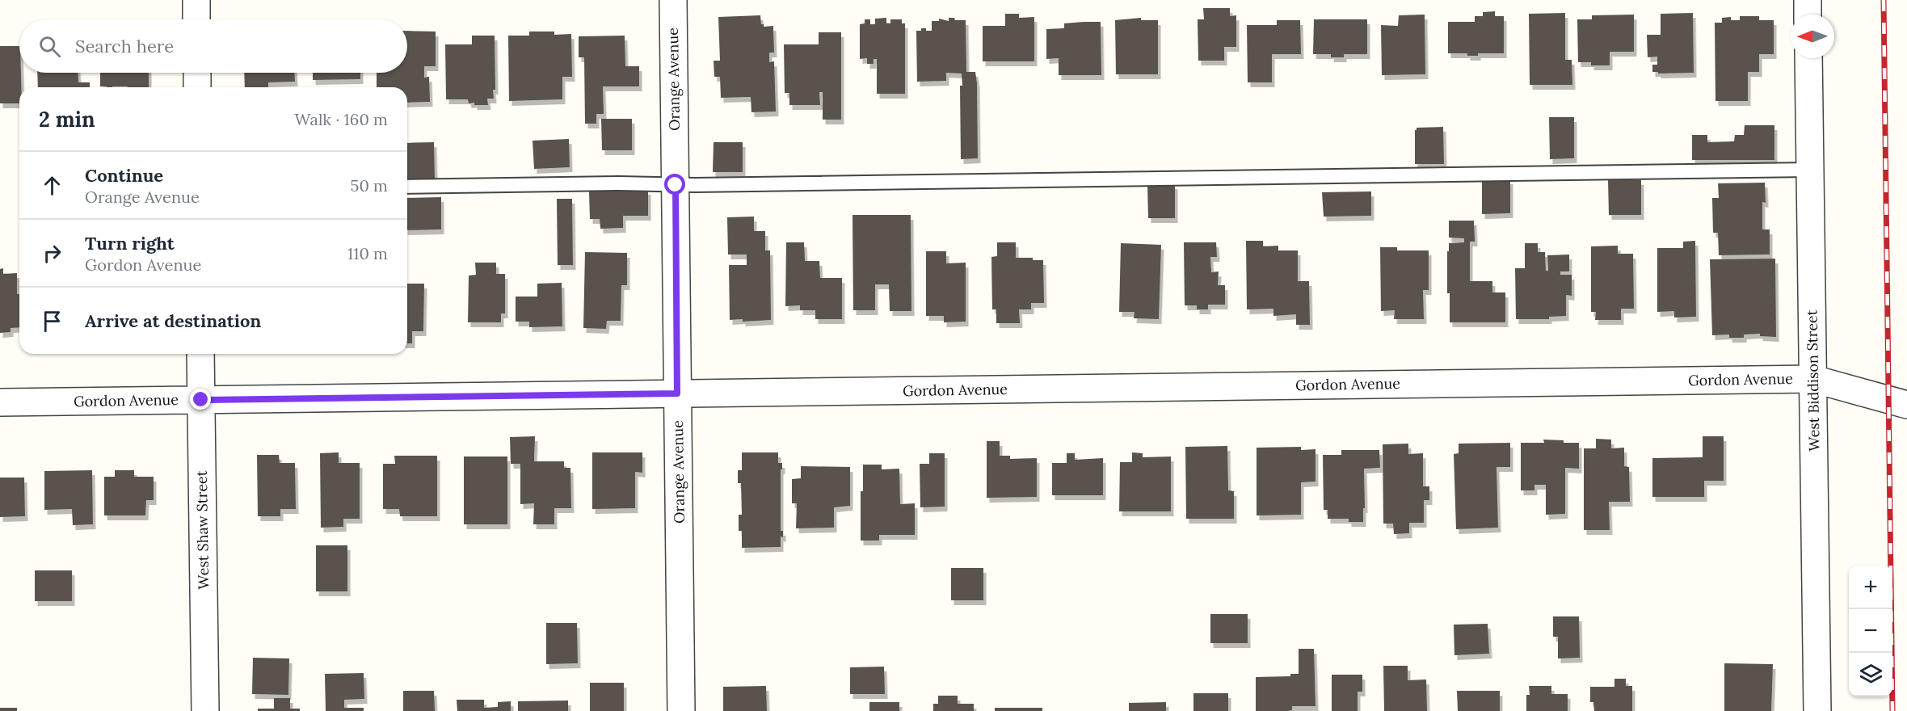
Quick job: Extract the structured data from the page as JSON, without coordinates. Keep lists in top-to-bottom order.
{
  "streets": {
    "street": [
      "Orange Avenue",
      "Gordon Avenue",
      "West Biddison Street",
      "West Shaw Street"
    ]
  },
  "crossings": [
    ["Orange Avenue", "Gordon Avenue"],
    ["Gordon Avenue", "West Biddison Street"],
    ["Gordon Avenue", "West Shaw Street"]
  ],
  "north": "left",
  "page": {
    "search": "Search here",
    "heading": ["2 min", "Walk · 160 m"],
    "list": [
      ["Continue", "Orange Avenue", "50 m"],
      ["Turn right", "Gordon Avenue", "110 m"],
      "Arrive at destination"
    ],
    "map_buttons": ["+", "−"]
  }
}
